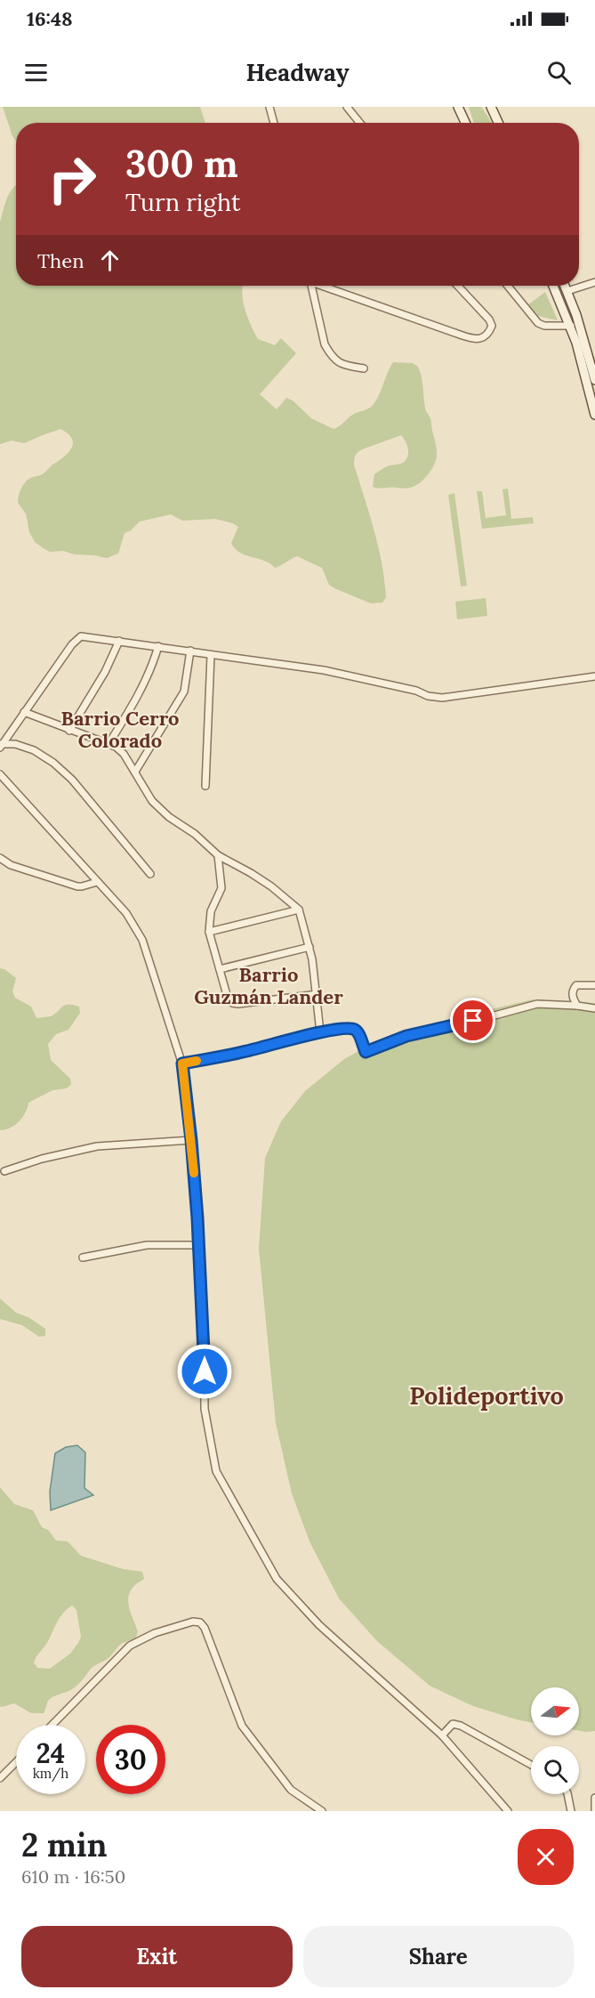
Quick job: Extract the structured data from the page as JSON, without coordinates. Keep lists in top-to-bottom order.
{
  "districts": ["Barrio Cerro Colorado", "Barrio Guzmán Lander", "Polideportivo"],
  "north": "right",
  "page": {
    "status": "16:48",
    "header": "Headway",
    "turn": ["300 m", "Turn right"],
    "then": "Then",
    "speed": "24 km/h",
    "limit": "30",
    "heading": ["2 min", "610 m · 16:50"],
    "buttons": ["Exit", "Share"]
  }
}
